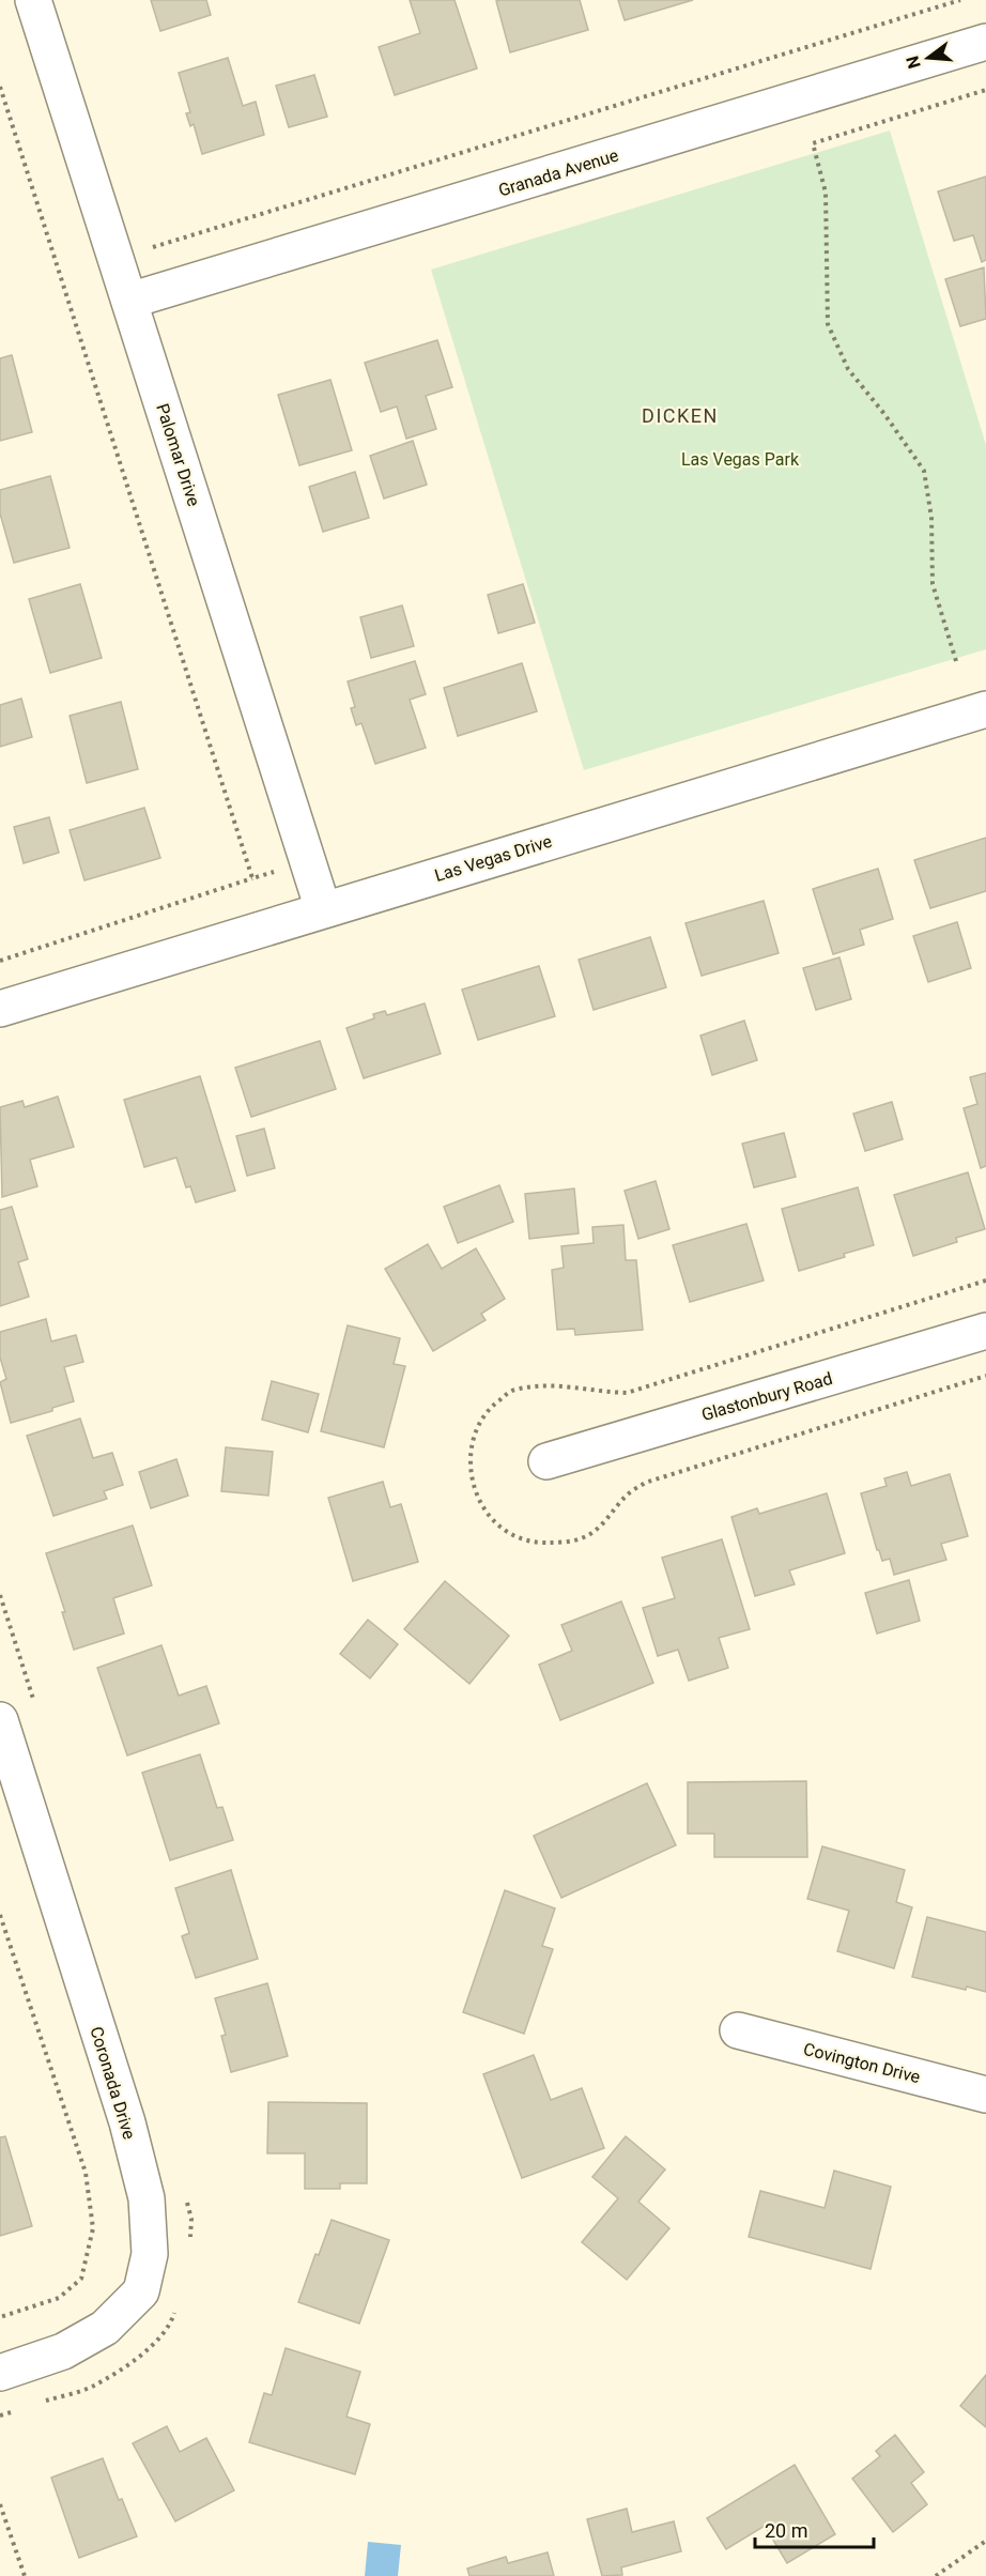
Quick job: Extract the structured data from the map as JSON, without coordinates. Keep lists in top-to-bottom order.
{
  "streets": {
    "street": [
      "Granada Avenue",
      "Palomar Drive",
      "Las Vegas Drive",
      "Glastonbury Road",
      "Covington Drive",
      "Coronada Drive"
    ]
  },
  "crossings": [
    ["Granada Avenue", "Palomar Drive"],
    ["Palomar Drive", "Las Vegas Drive"]
  ],
  "districts": ["DICKEN"],
  "parks": ["Las Vegas Park"],
  "scale_bar": "20 m",
  "north": "left"
}
